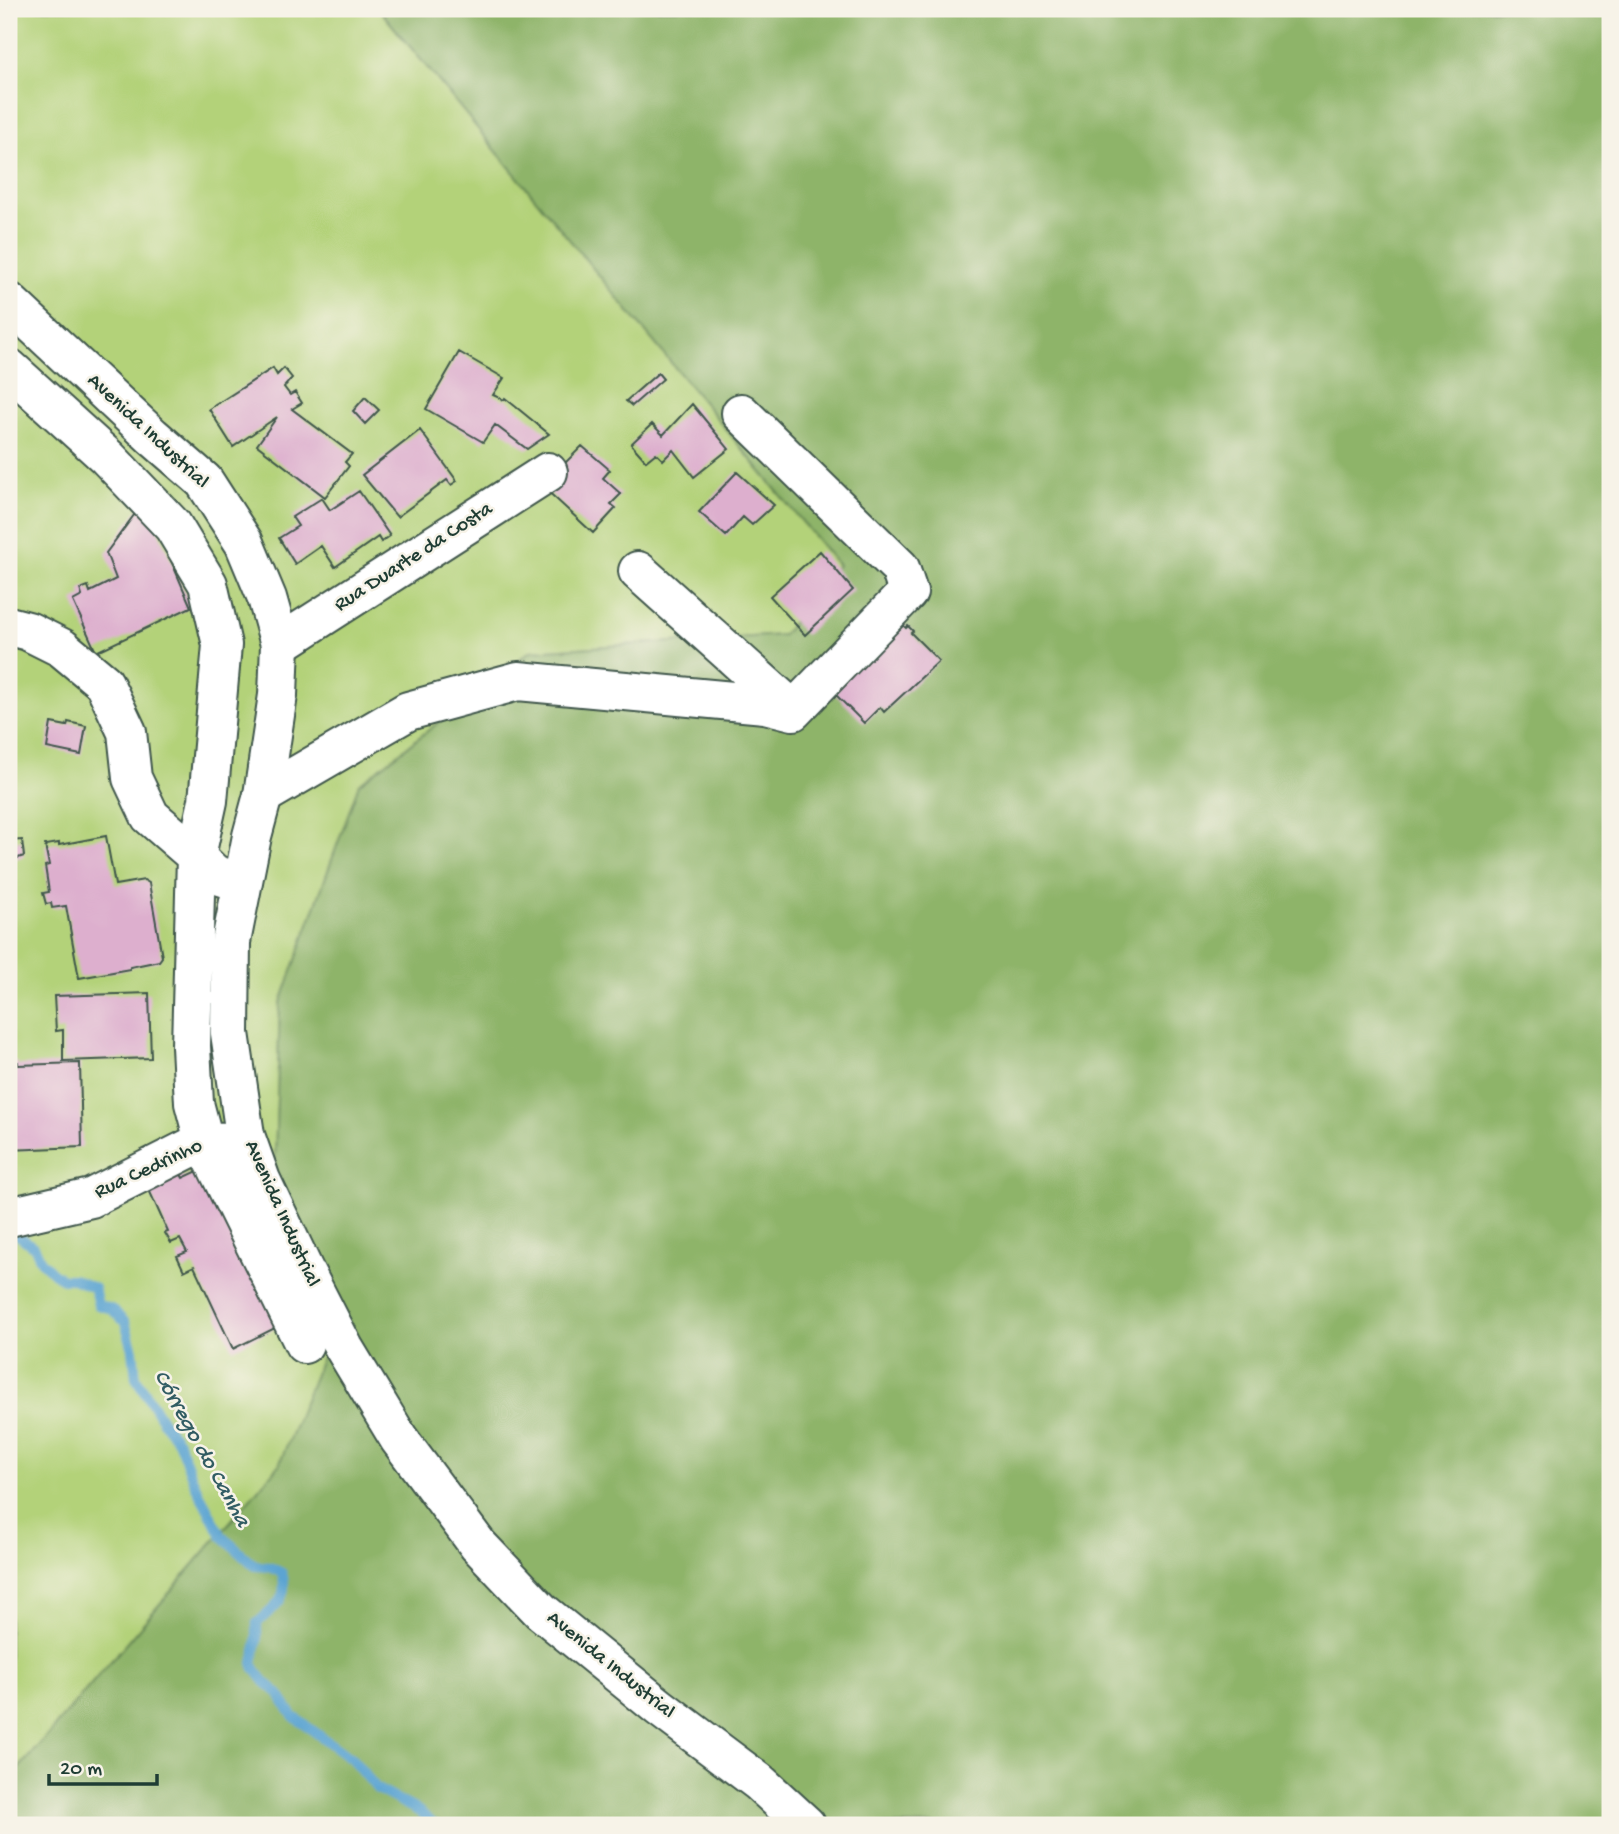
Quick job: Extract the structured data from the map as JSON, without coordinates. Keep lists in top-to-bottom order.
{
  "streets": {
    "street": ["Avenida Industrial", "Rua Duarte da Costa", "Rua Cedrinho"]
  },
  "crossings": [
    ["Avenida Industrial", "Rua Duarte da Costa"],
    ["Avenida Industrial", "Rua Cedrinho"]
  ],
  "water": ["Córrego do Canha"],
  "scale_bar": "20 m"
}
